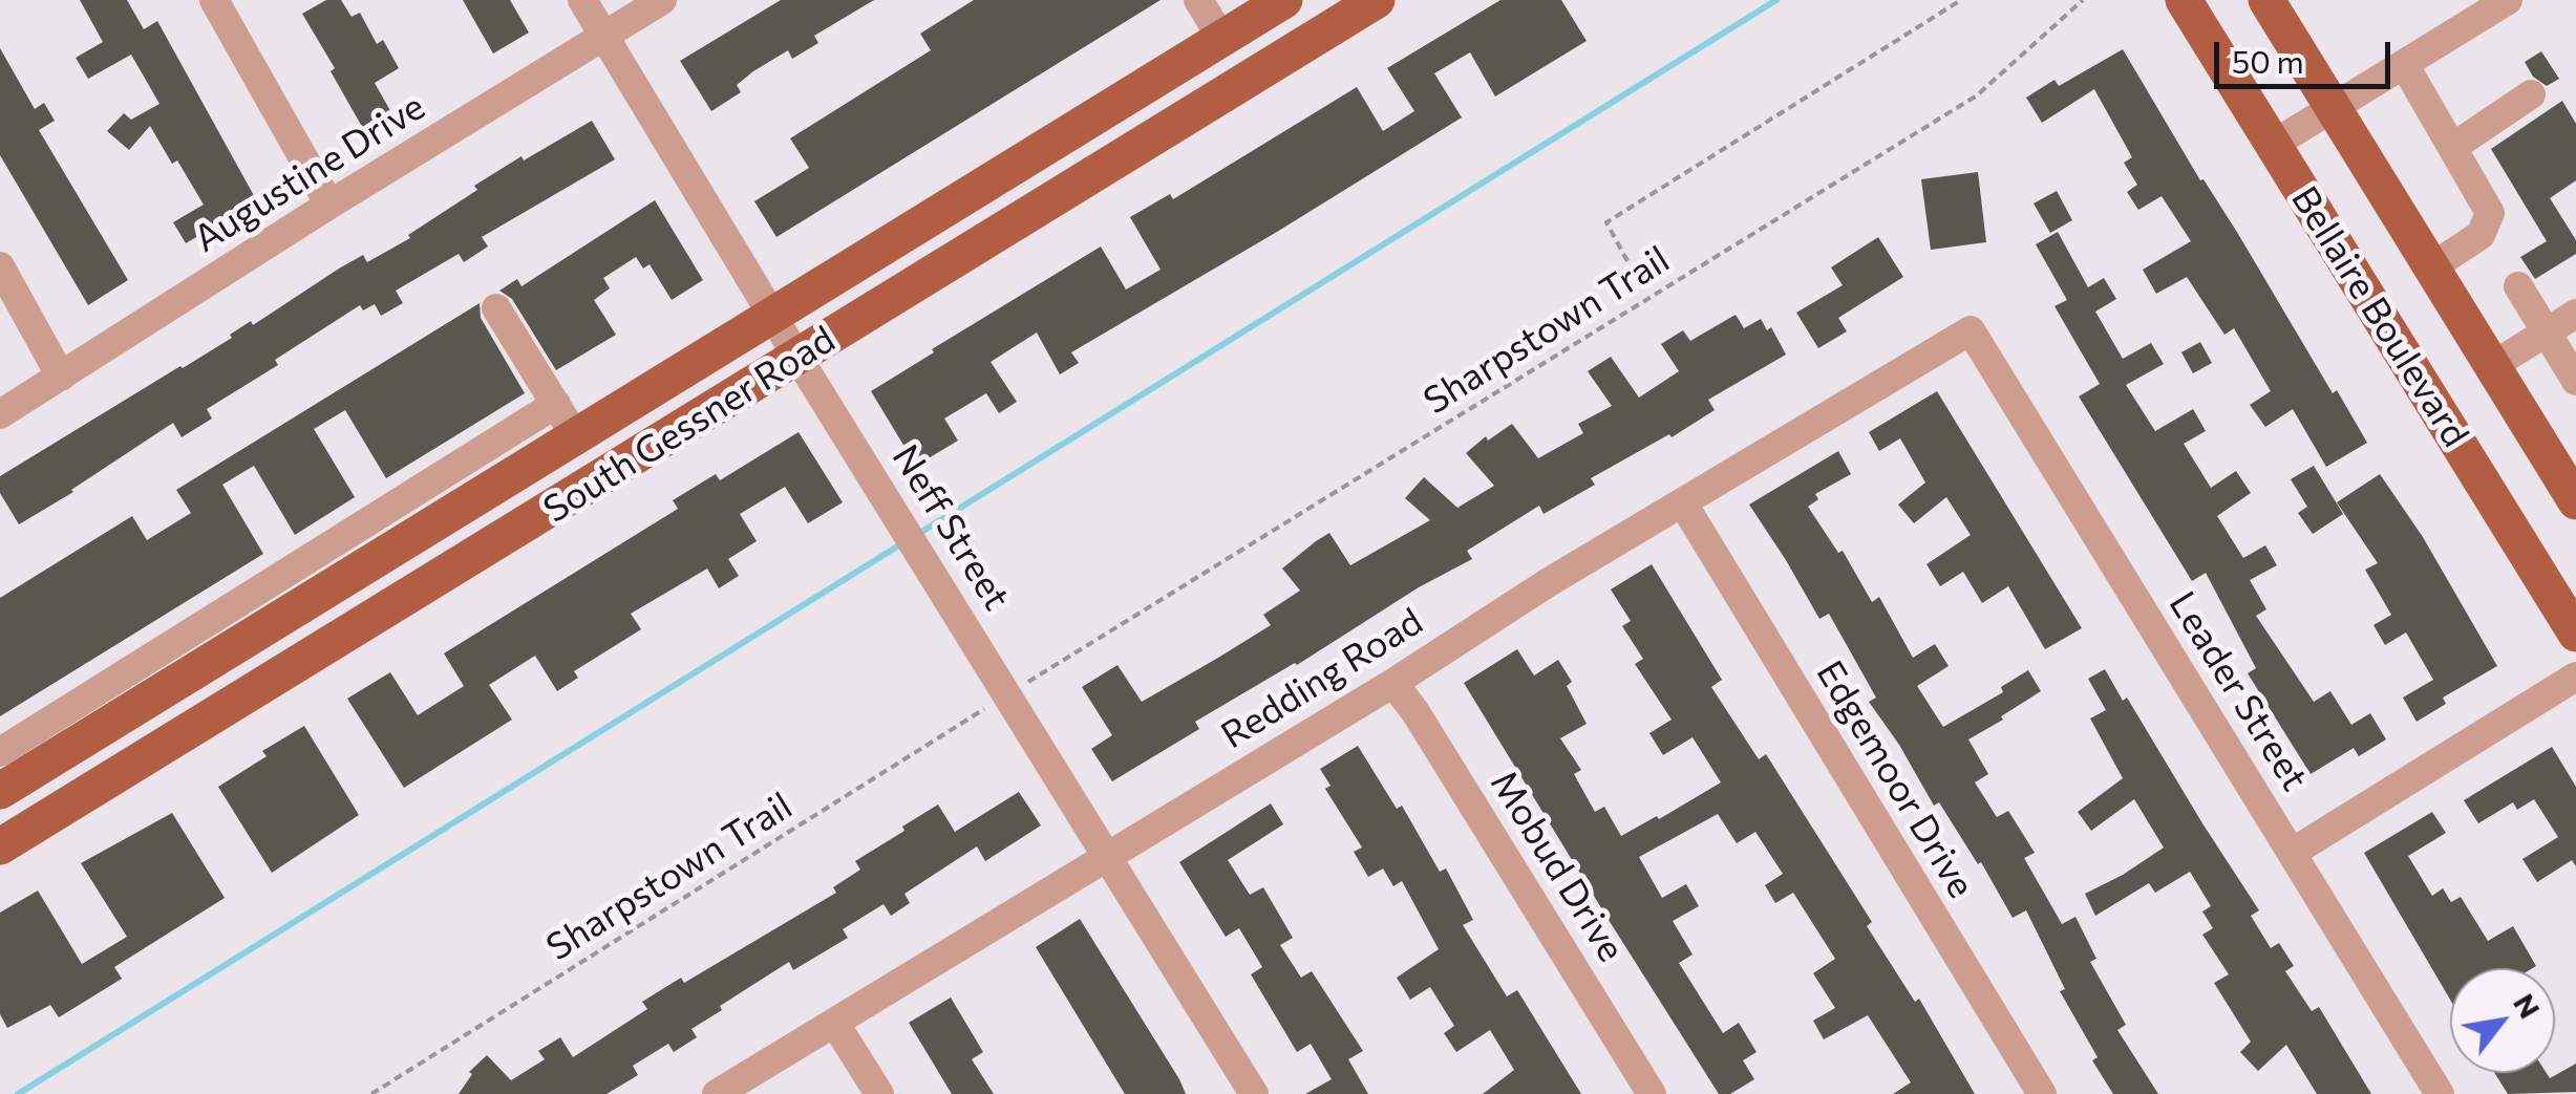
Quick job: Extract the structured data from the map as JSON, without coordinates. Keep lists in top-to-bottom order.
{
  "streets": {
    "main road": ["Bellaire Boulevard", "South Gessner Road"],
    "street": [
      "Augustine Drive",
      "Neff Street",
      "Redding Road",
      "Leader Street",
      "Edgemoor Drive",
      "Mobud Drive"
    ],
    "path": ["Sharpstown Trail"]
  },
  "crossings": [
    ["Augustine Drive", "Neff Street"],
    ["South Gessner Road", "Neff Street"],
    ["Neff Street", "Redding Road"],
    ["Redding Road", "Leader Street"],
    ["Redding Road", "Edgemoor Drive"],
    ["Redding Road", "Mobud Drive"]
  ],
  "scale_bar": "50 m",
  "north": "top right"
}
